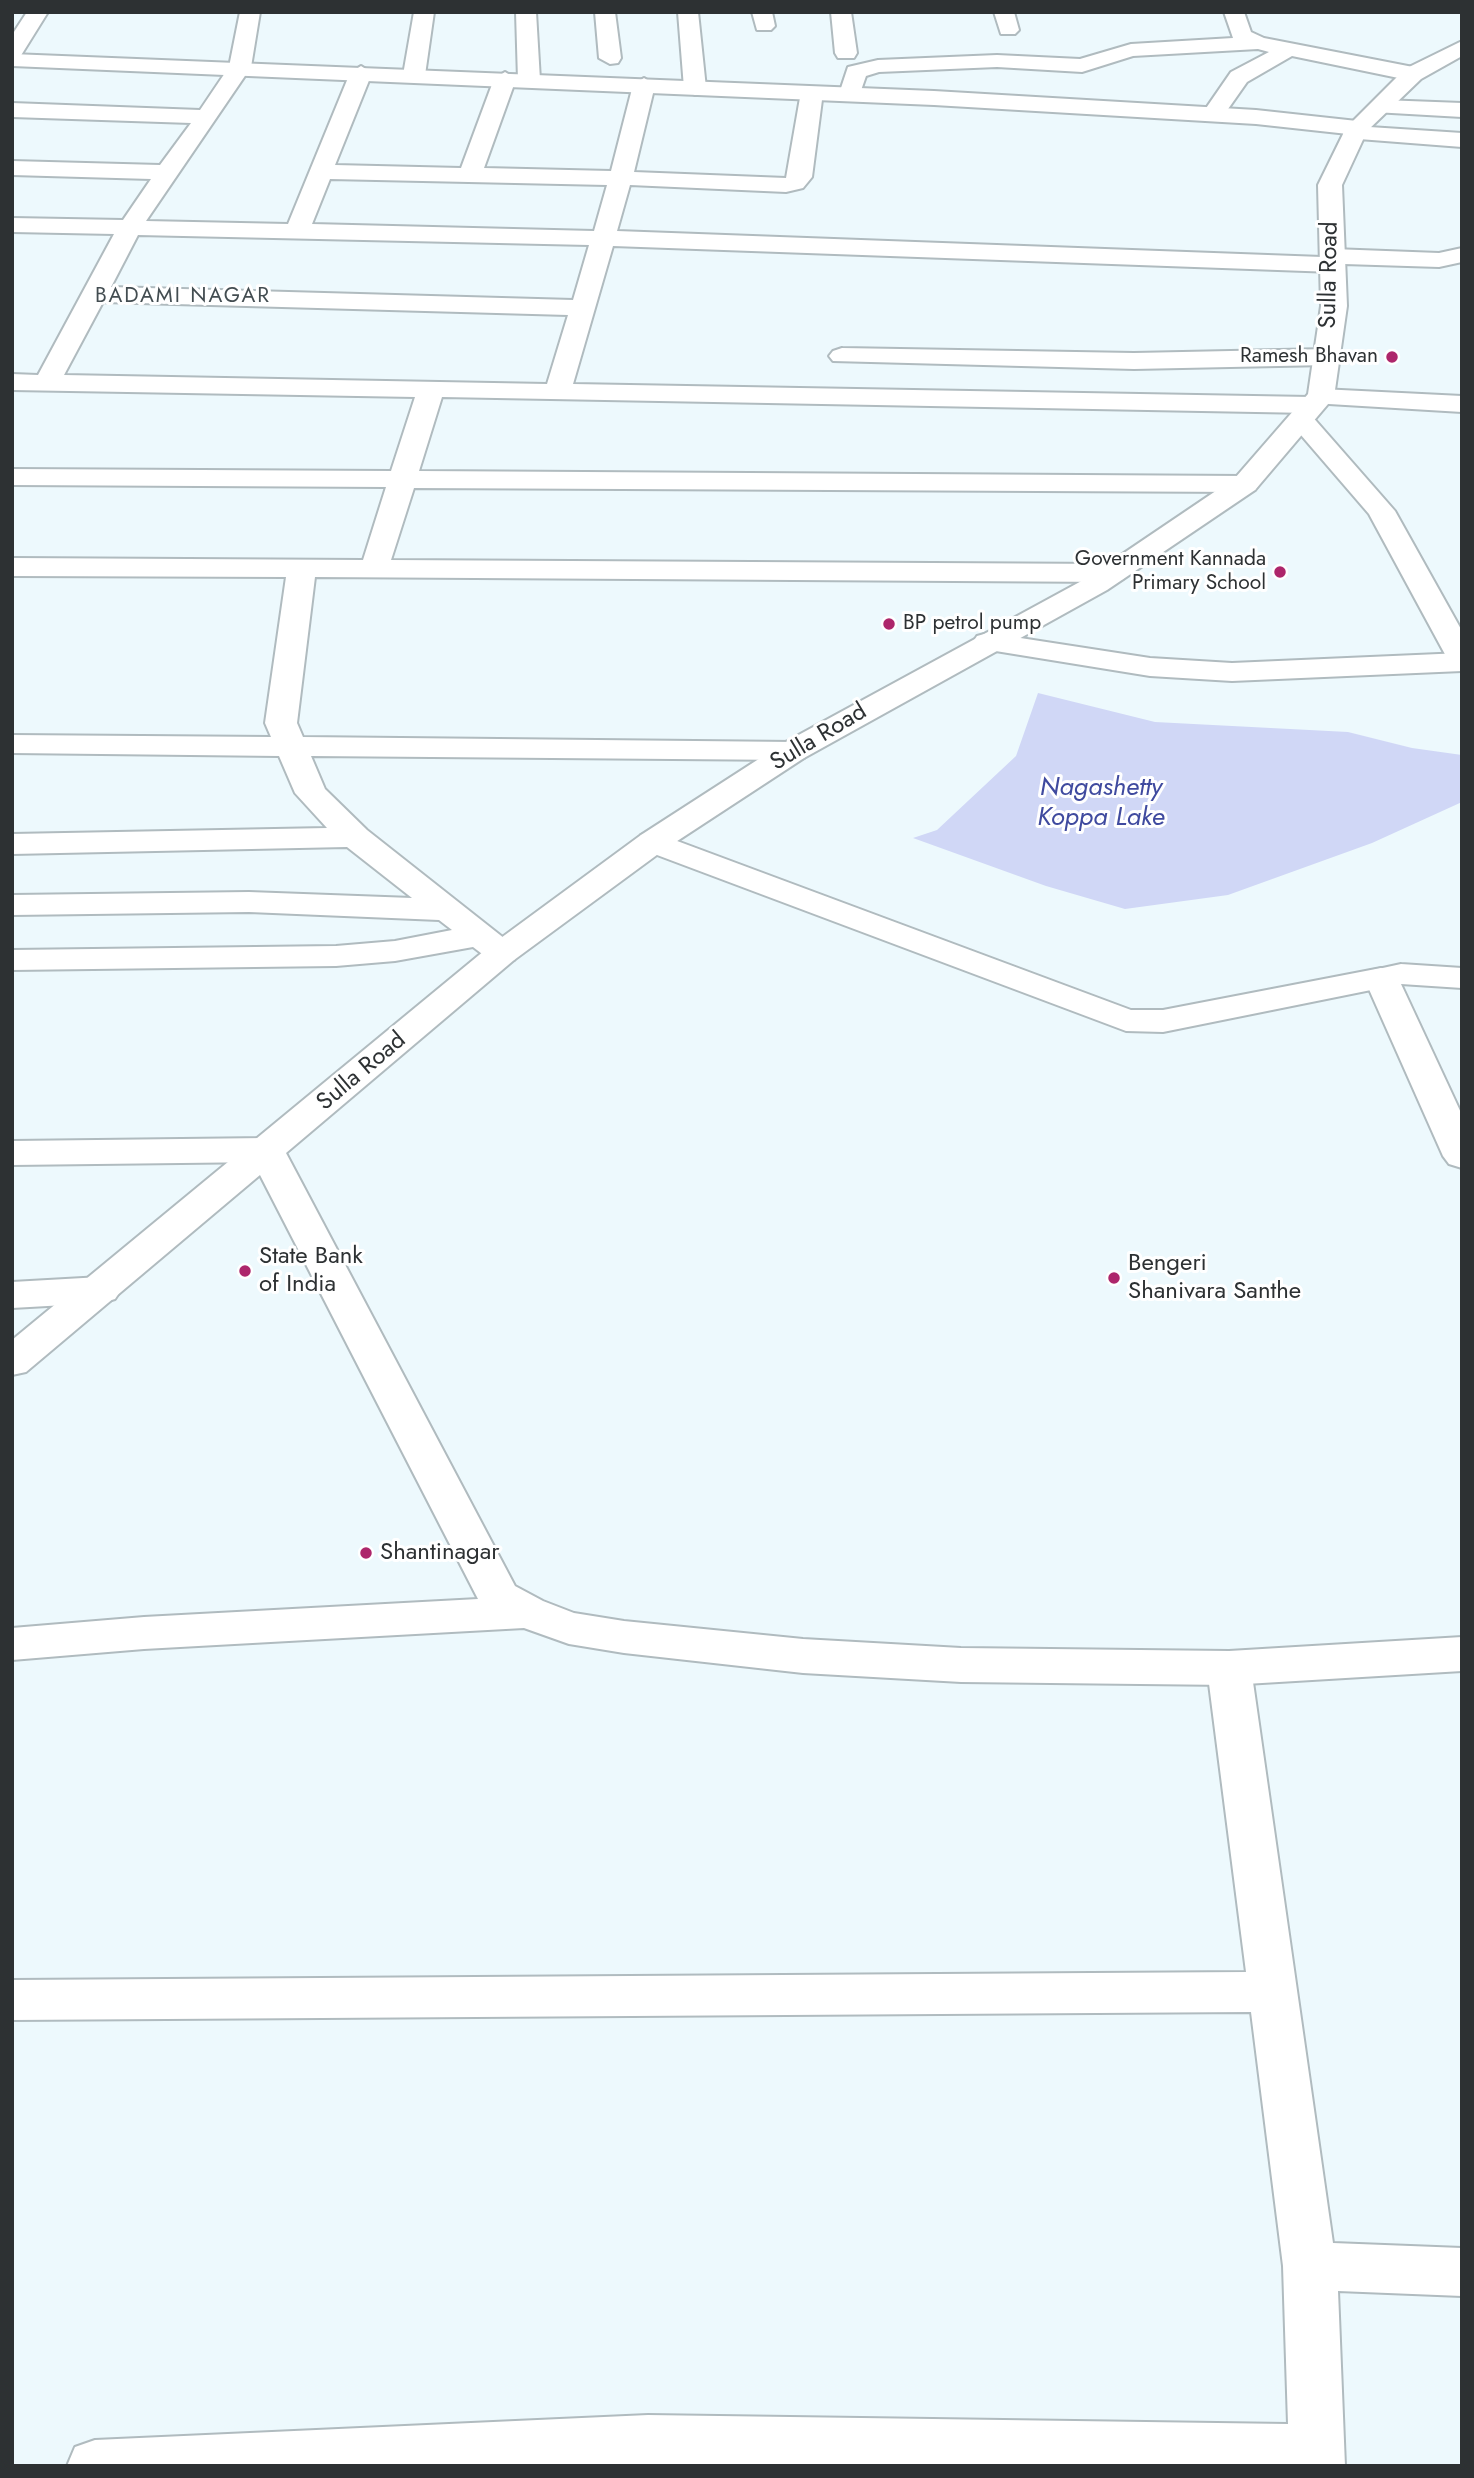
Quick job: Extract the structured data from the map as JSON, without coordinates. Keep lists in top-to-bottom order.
{
  "streets": {
    "street": ["Sulla Road"]
  },
  "districts": ["BADAMI NAGAR"],
  "water": ["Nagashetty Koppa Lake"],
  "places": [
    "Ramesh Bhavan",
    "Government Kannada Primary School",
    "BP petrol pump",
    "State Bank of India",
    "Bengeri Shanivara Santhe",
    "Shantinagar"
  ]
}
